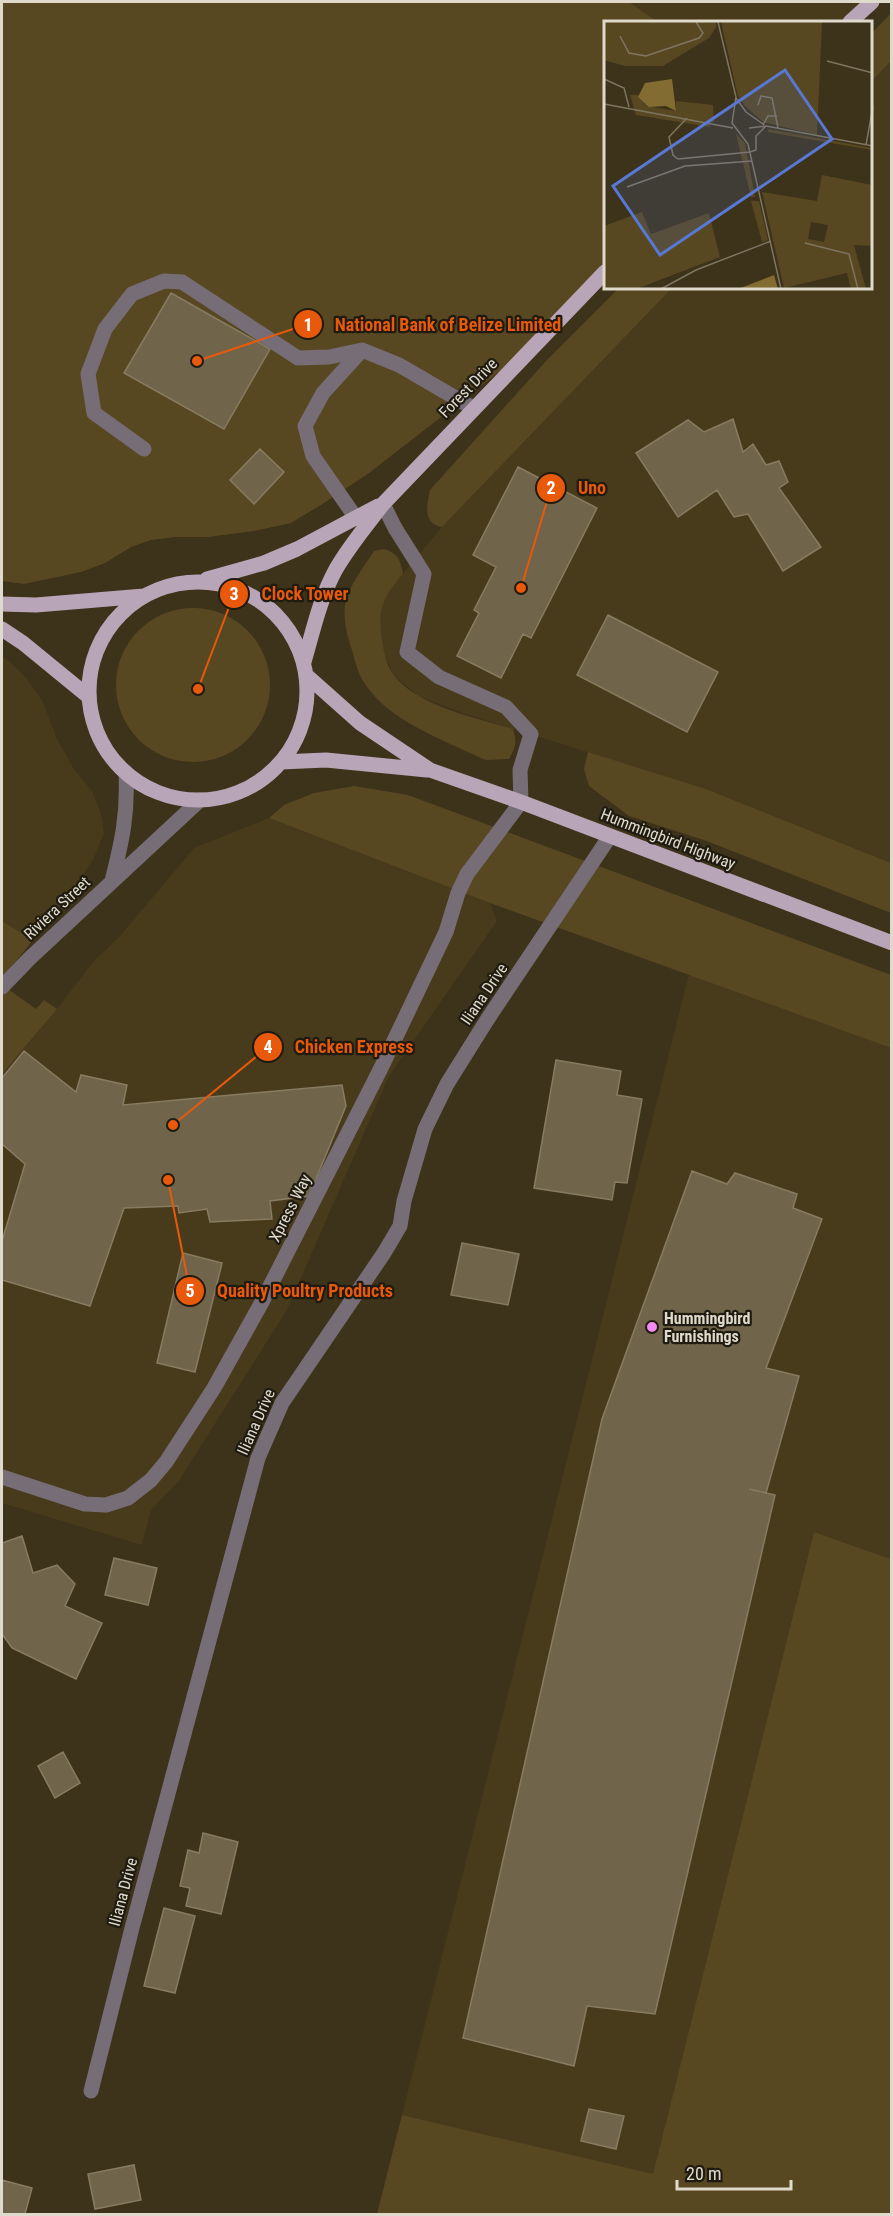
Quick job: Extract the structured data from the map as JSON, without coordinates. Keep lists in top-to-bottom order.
{
  "streets": {
    "main road": ["Forest Drive", "Hummingbird Highway"],
    "street": ["Riviera Street", "Iliana Drive", "Xpress Way"]
  },
  "crossings": [
    ["Forest Drive", "Hummingbird Highway"],
    ["Hummingbird Highway", "Iliana Drive"],
    ["Hummingbird Highway", "Xpress Way"]
  ],
  "places": [
    "National Bank of Belize Limited",
    "Uno",
    "Clock Tower",
    "Chicken Express",
    "Quality Poultry Products",
    "Hummingbird Furnishings"
  ],
  "scale_bar": "20 m"
}
